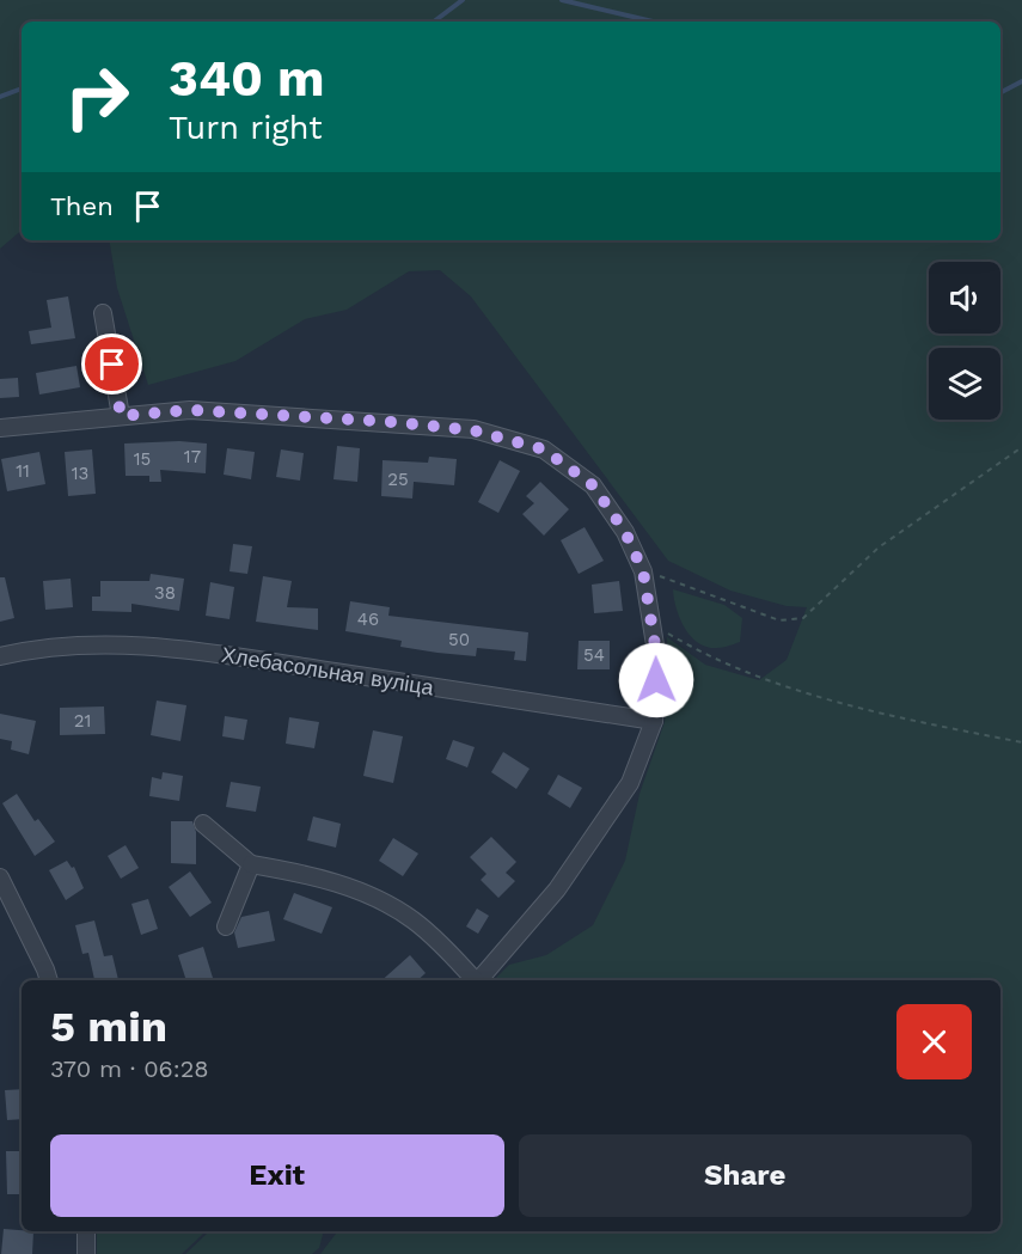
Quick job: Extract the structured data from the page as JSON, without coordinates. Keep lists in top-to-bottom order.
{
  "streets": {
    "street": ["Хлебасольная вуліца"]
  },
  "house_numbers": [
    "17",
    "15",
    "11",
    "13",
    "25",
    "38",
    "46",
    "50",
    "54",
    "21"
  ],
  "page": {
    "turn": ["340 m", "Turn right"],
    "then": "Then",
    "heading": ["5 min", "370 m · 06:28"],
    "buttons": ["Exit", "Share"]
  }
}
